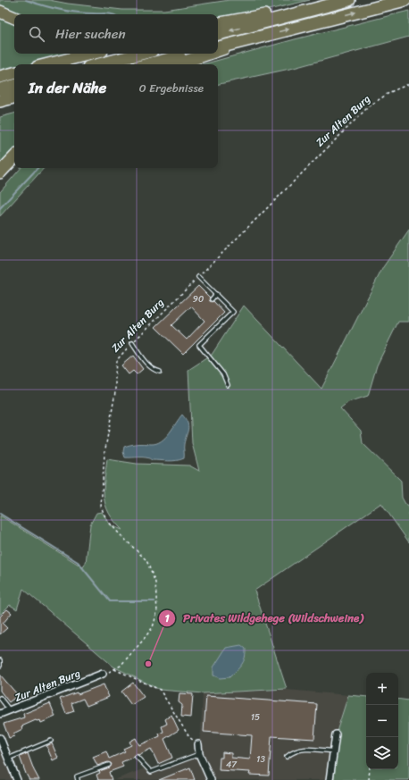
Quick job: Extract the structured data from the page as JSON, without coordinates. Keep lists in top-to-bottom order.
{
  "streets": {
    "street": ["Zur Alten Burg"]
  },
  "places": ["Privates Wildgehege (Wildschweine)"],
  "house_numbers": [
    "90",
    "15",
    "13",
    "47"
  ],
  "page": {
    "search": "Hier suchen",
    "heading": ["In der Nähe", "0 Ergebnisse"],
    "map_buttons": ["+", "−"]
  }
}
